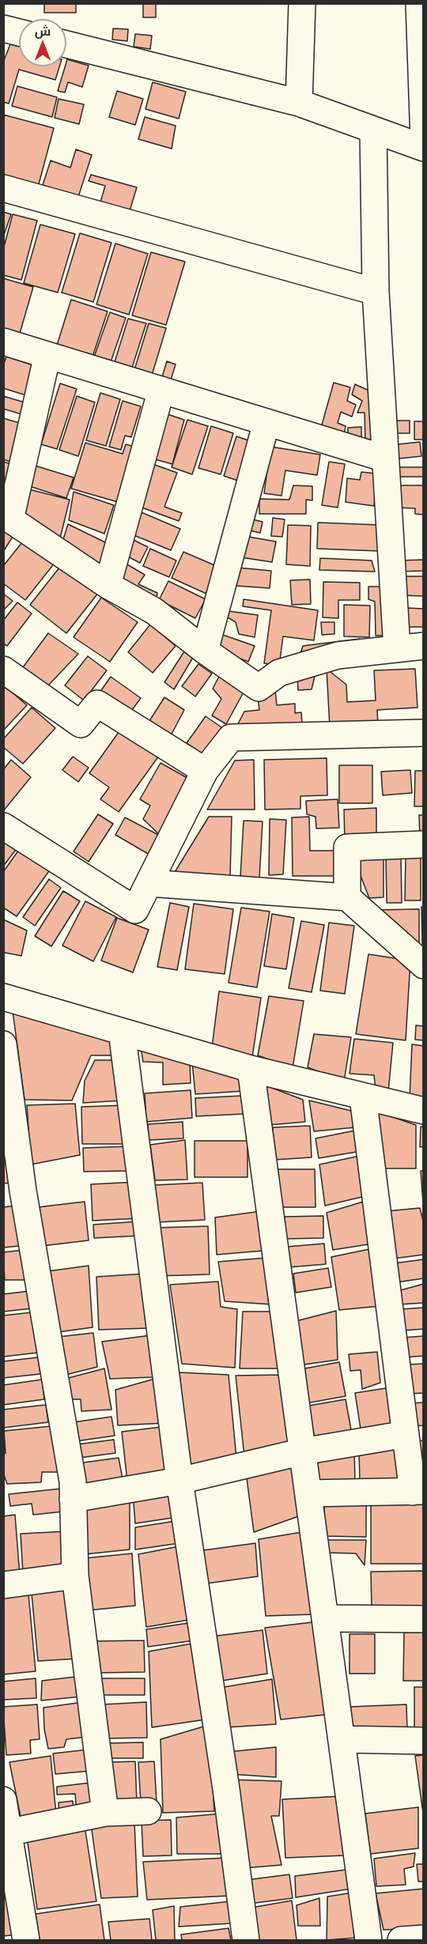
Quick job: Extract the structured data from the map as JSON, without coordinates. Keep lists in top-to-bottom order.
{
  "north": "top"
}
